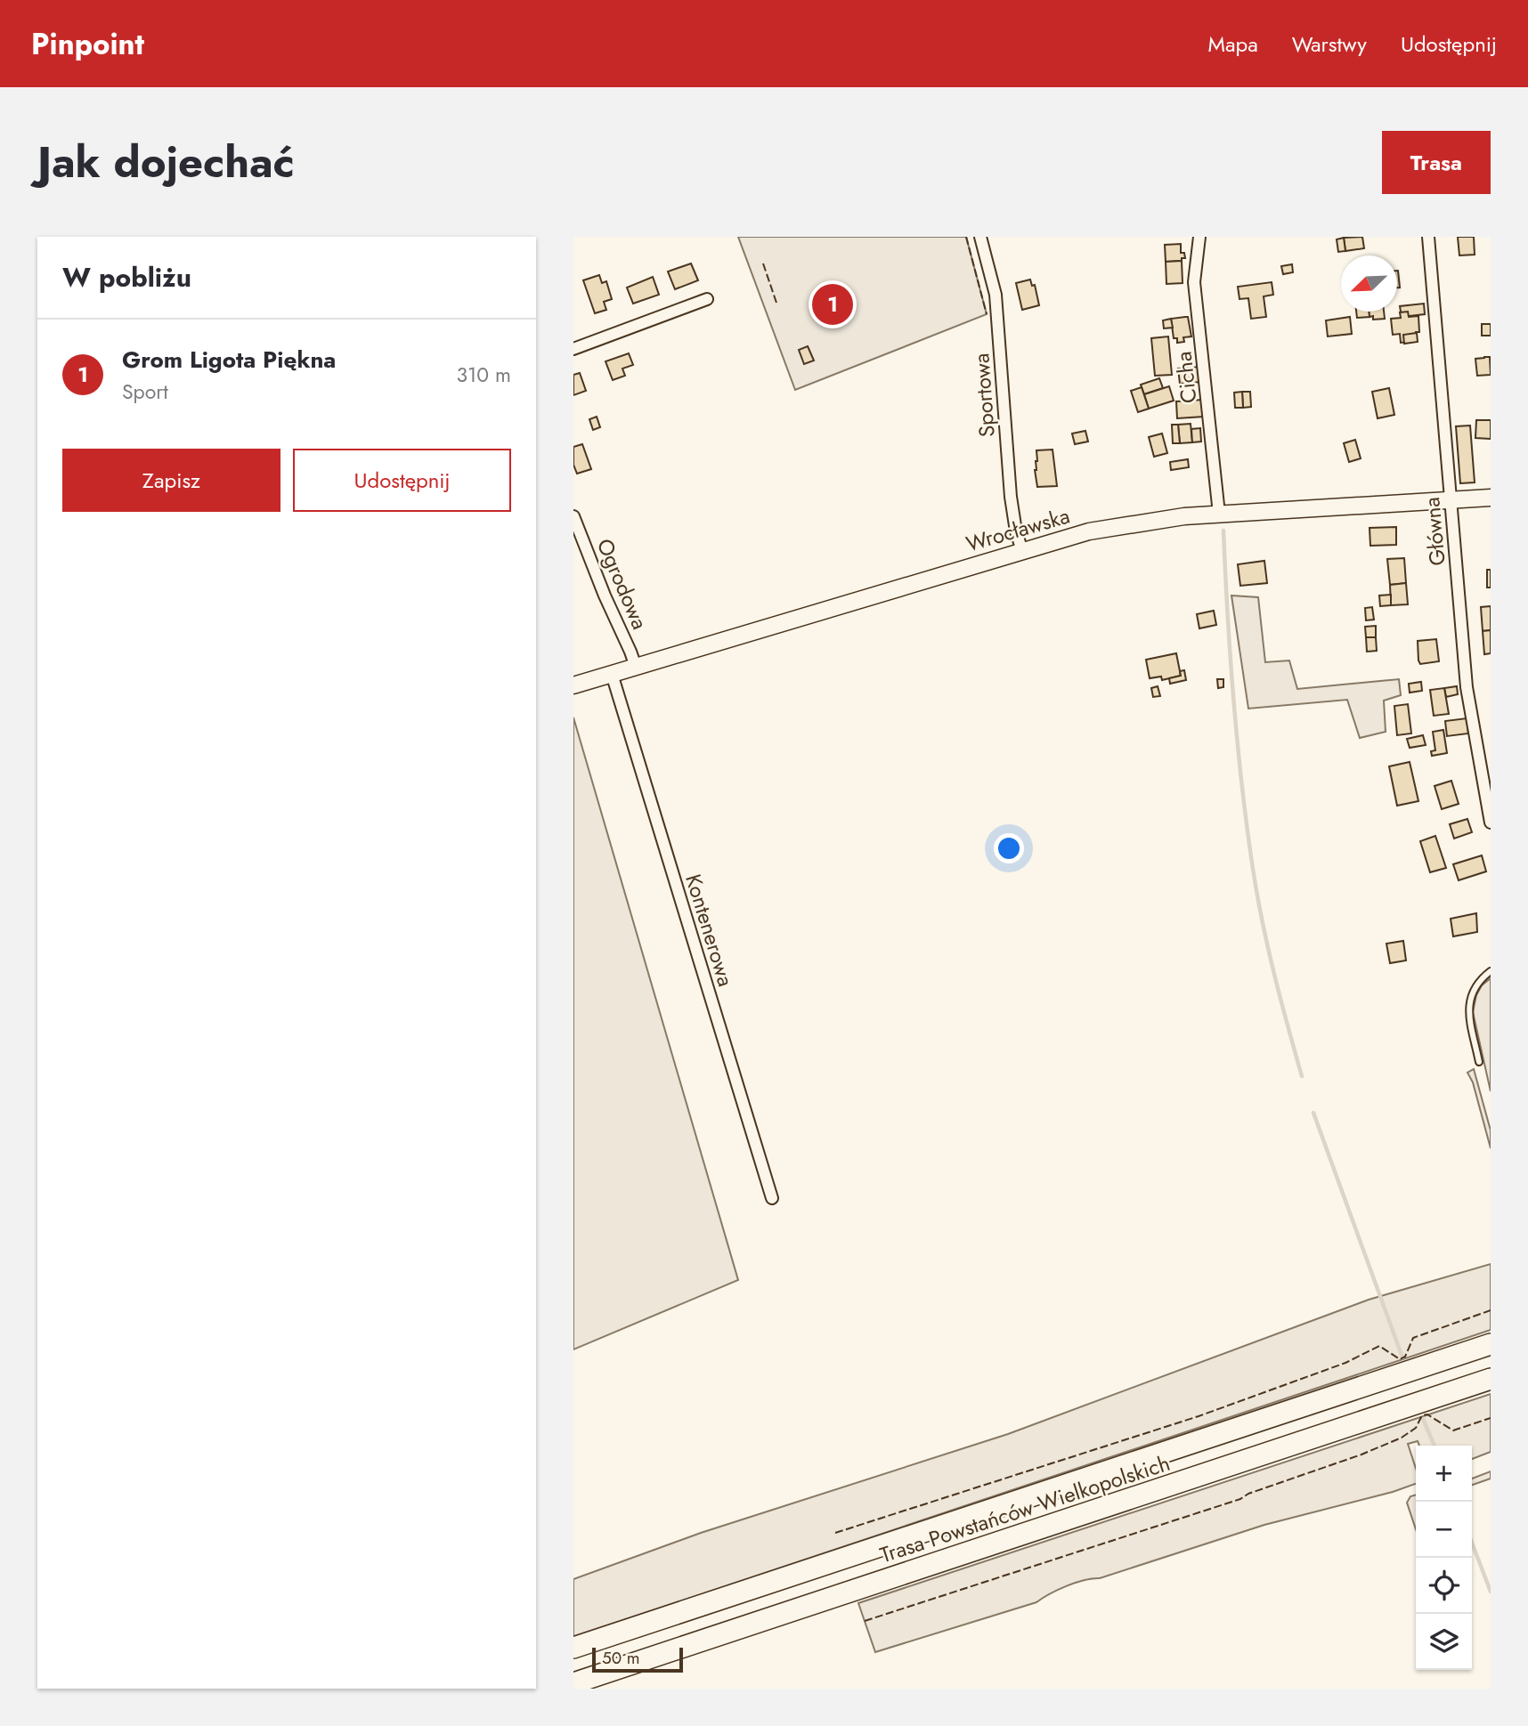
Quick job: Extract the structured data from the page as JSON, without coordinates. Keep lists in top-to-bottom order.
{
  "streets": {
    "highway": ["Trasa Powstańców Wielkopolskich"],
    "main road": ["Wrocławska"],
    "street": [
      "Cicha",
      "Sportowa",
      "Główna",
      "Ogrodowa",
      "Kontenerowa"
    ]
  },
  "crossings": [
    ["Cicha", "Wrocławska"],
    ["Sportowa", "Wrocławska"],
    ["Wrocławska", "Główna"],
    ["Wrocławska", "Ogrodowa"],
    ["Wrocławska", "Kontenerowa"]
  ],
  "scale_bar": "50 m",
  "north": "bottom left",
  "page": {
    "header": "Pinpoint",
    "nav": ["Mapa", "Warstwy", "Udostępnij"],
    "title": "Jak dojechać",
    "buttons": [
      "Trasa",
      ["Zapisz", "Udostępnij"]
    ],
    "heading": "W pobliżu",
    "pins": "1",
    "list": [
      {
        "mark": "1",
        "name": "Grom Ligota Piękna",
        "note": "Sport",
        "value": "310 m"
      }
    ],
    "map_buttons": ["+", "−"],
    "scale": "50 m"
  }
}
